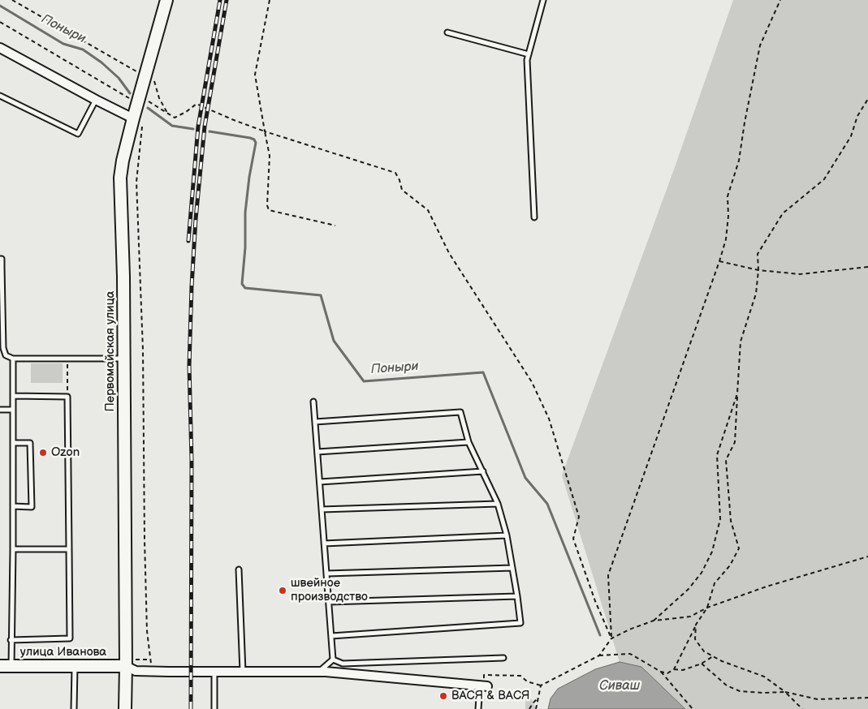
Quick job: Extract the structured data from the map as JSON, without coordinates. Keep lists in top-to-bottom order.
{
  "streets": {
    "street": ["Первомайская улица", "улица Иванова"]
  },
  "crossings": [
    ["Первомайская улица", "улица Иванова"]
  ],
  "water": ["Поныри", "Сиваш"],
  "places": ["Ozon", "швейное производство", "ВАСЯ & ВАСЯ"]
}
